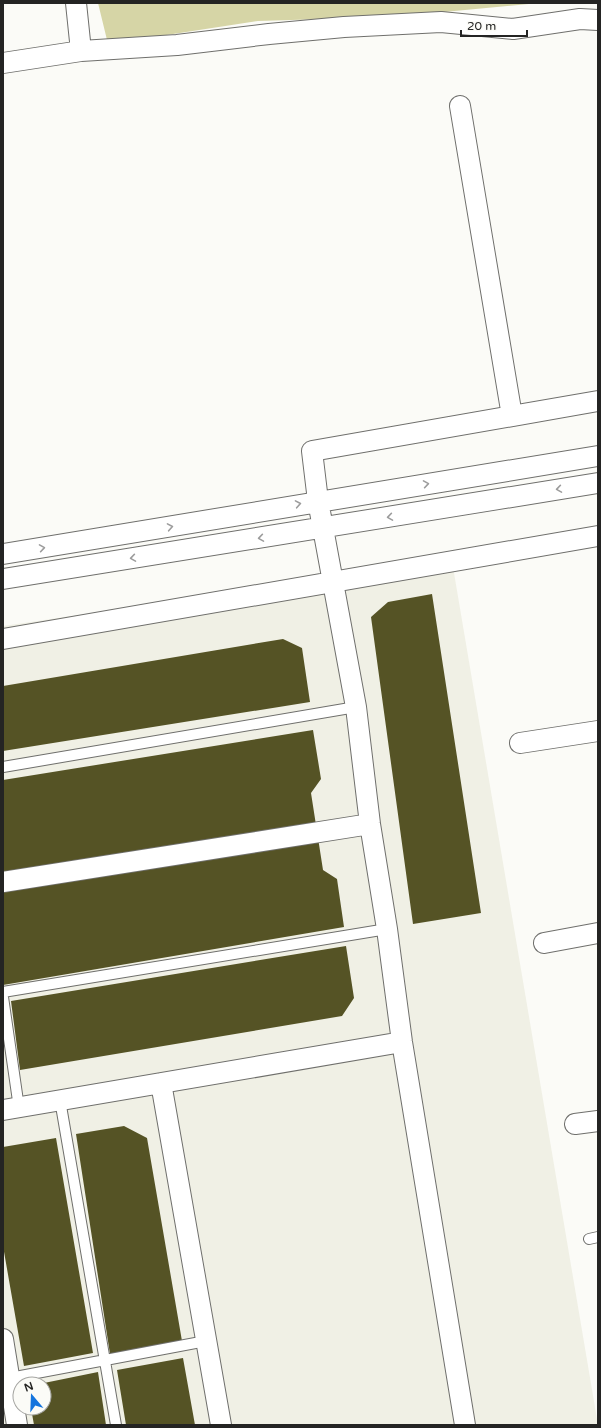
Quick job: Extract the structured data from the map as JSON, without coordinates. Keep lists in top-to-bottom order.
{
  "scale_bar": "20 m",
  "north": "top"
}
